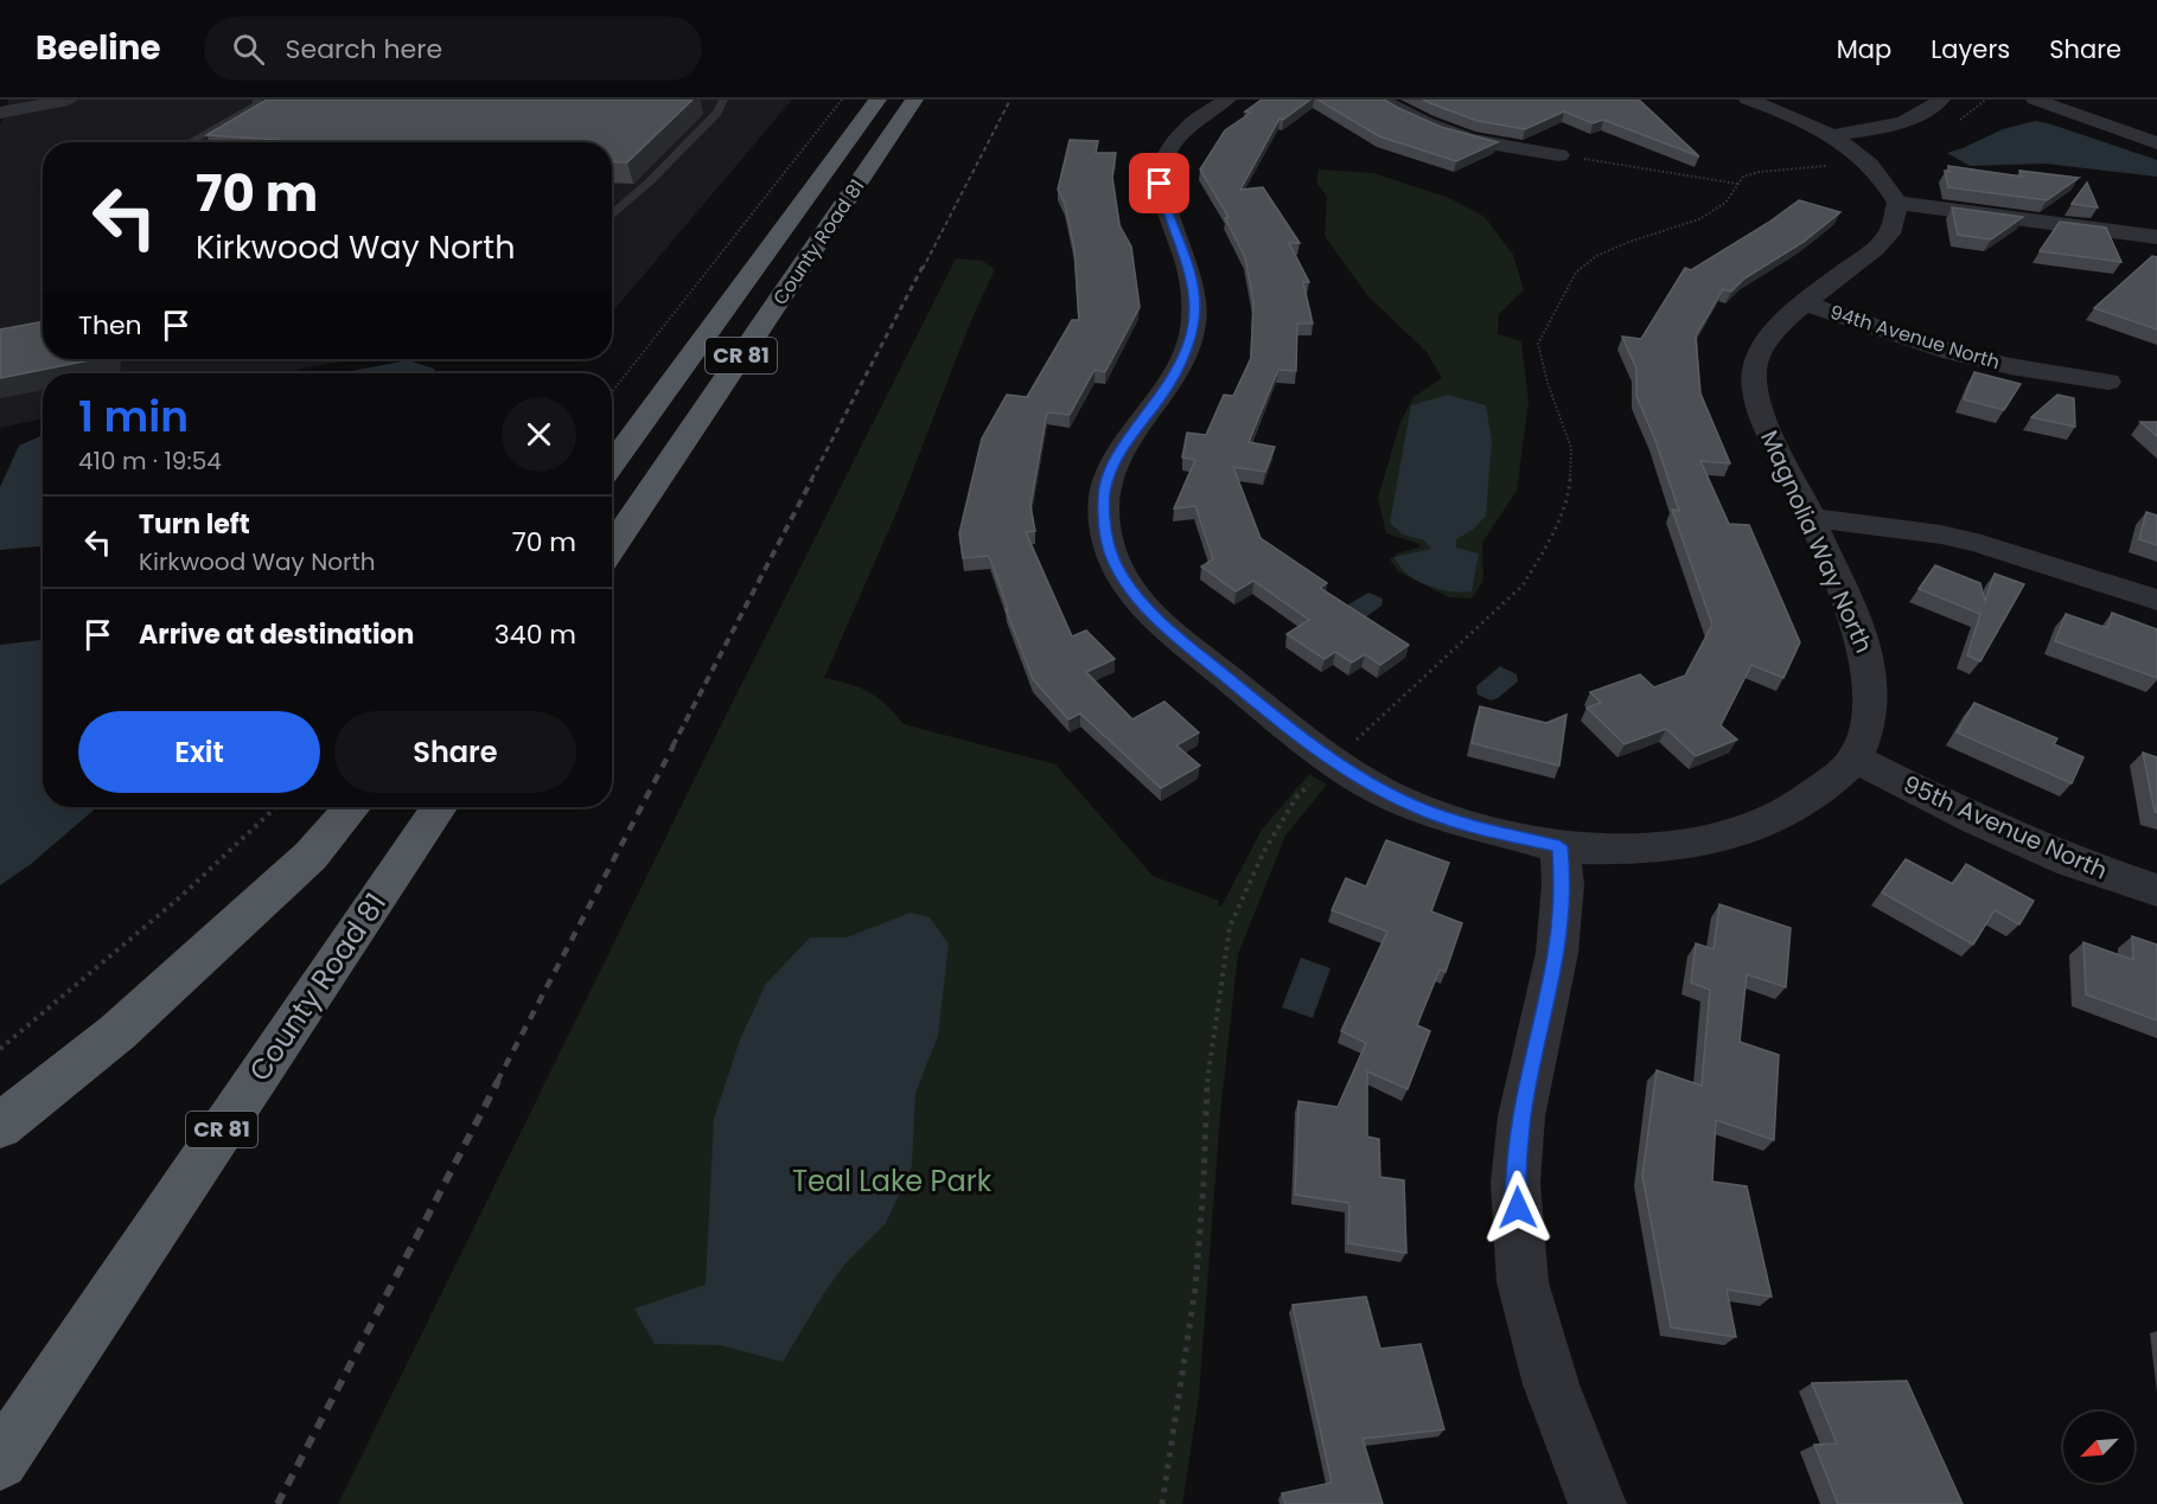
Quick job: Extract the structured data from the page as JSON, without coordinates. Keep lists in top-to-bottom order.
{
  "streets": {
    "highway": ["County Road 81", "CR 81"],
    "street": ["94th Avenue North", "Magnolia Way North", "95th Avenue North"]
  },
  "crossings": [
    ["94th Avenue North", "Magnolia Way North"],
    ["Magnolia Way North", "95th Avenue North"]
  ],
  "parks": ["Teal Lake Park"],
  "north": "bottom left",
  "page": {
    "header": "Beeline",
    "search": "Search here",
    "nav": ["Map", "Layers", "Share"],
    "turn": ["70 m", "Kirkwood Way North"],
    "then": "Then",
    "heading": ["1 min", "410 m · 19:54"],
    "list": [
      {
        "name": "Turn left",
        "note": "Kirkwood Way North",
        "value": "70 m"
      },
      {
        "name": "Arrive at destination",
        "value": "340 m"
      }
    ],
    "buttons": ["Exit", "Share"]
  }
}
